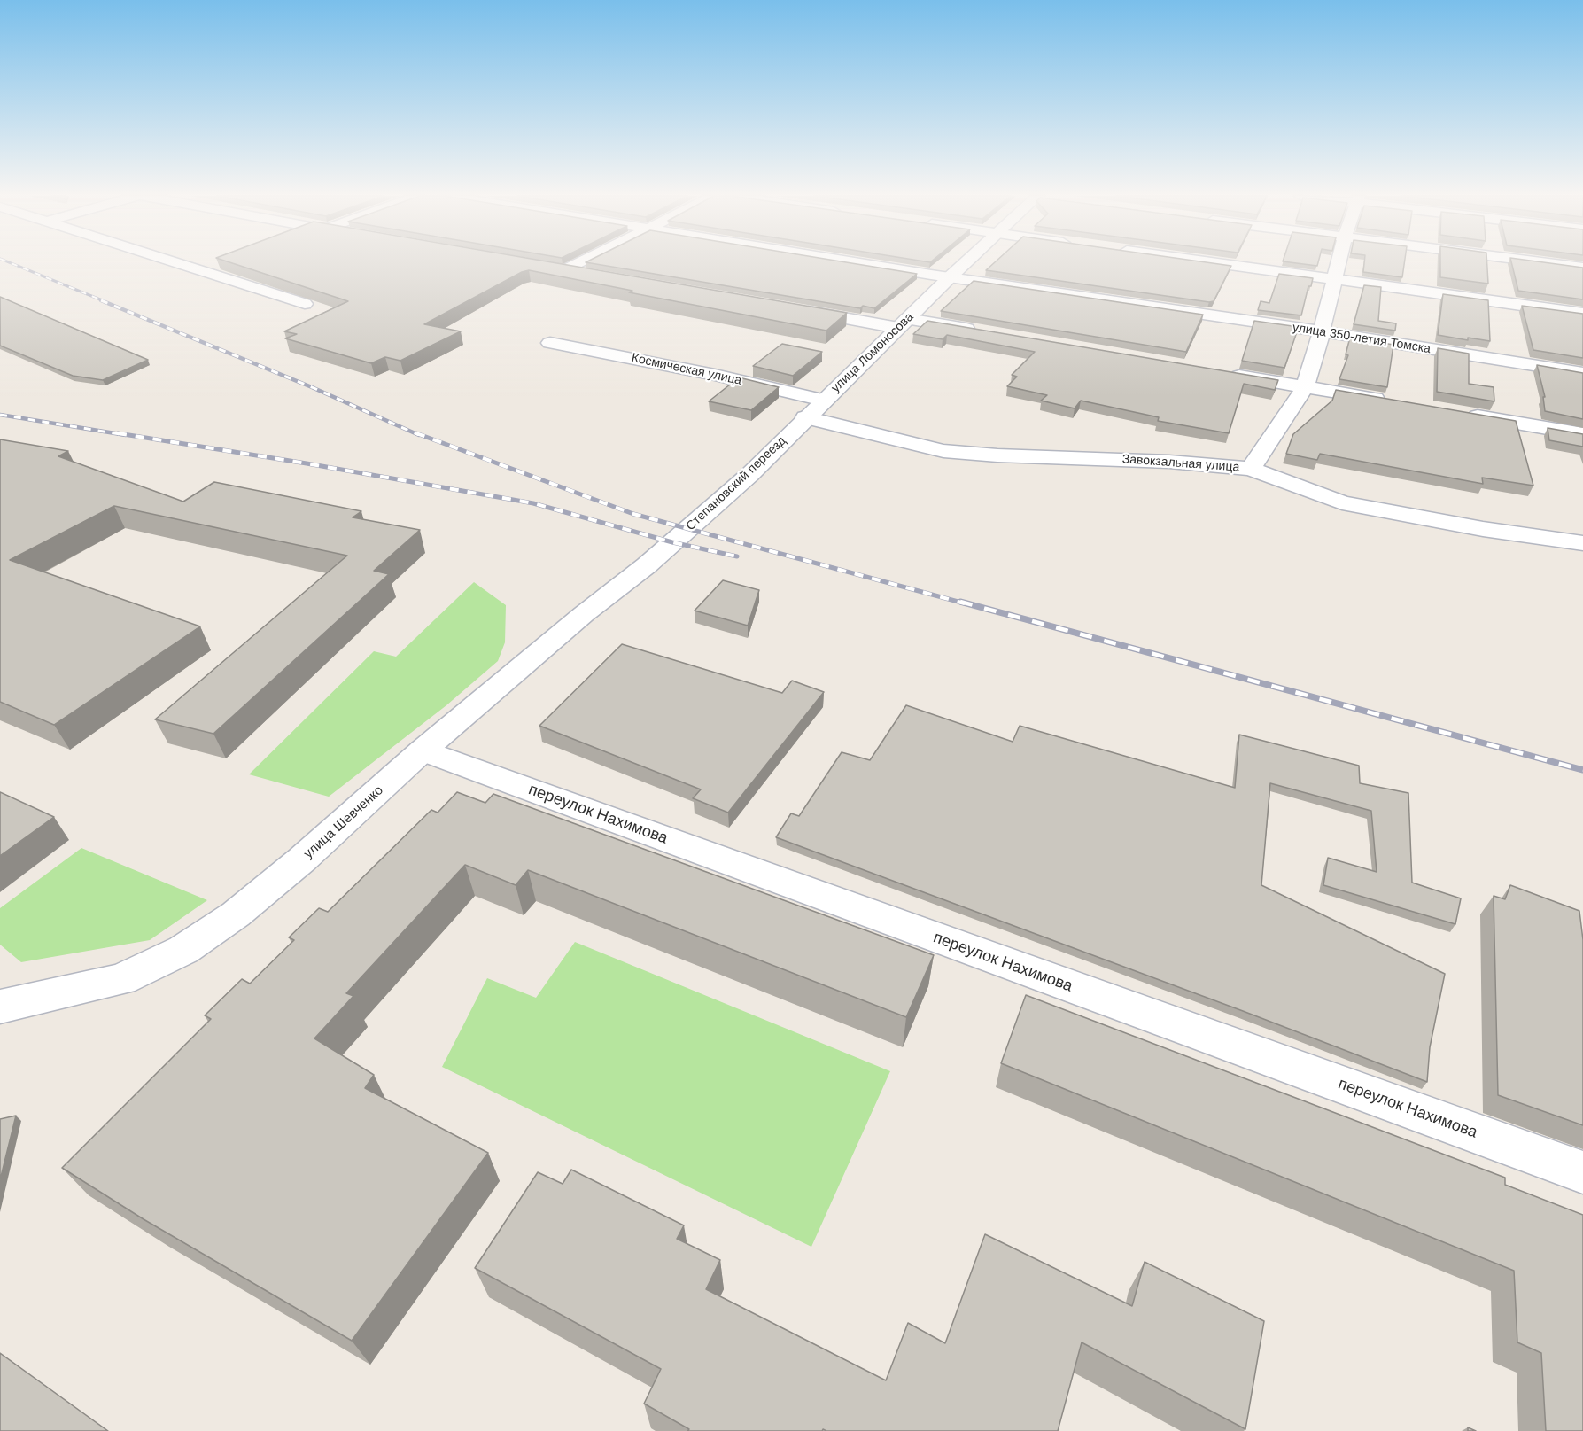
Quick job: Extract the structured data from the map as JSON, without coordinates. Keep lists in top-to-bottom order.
{
  "streets": {
    "street": [
      "улица 350-летия Томска",
      "улица Ломоносова",
      "Космическая улица",
      "Завокзальная улица",
      "Степановский переезд",
      "переулок Нахимова",
      "улица Шевченко"
    ]
  },
  "crossings": [
    ["улица 350-летия Томска", "улица Ломоносова"],
    ["улица Ломоносова", "Космическая улица"],
    ["улица Ломоносова", "Степановский переезд"],
    ["Космическая улица", "Степановский переезд"],
    ["Завокзальная улица", "Степановский переезд"],
    ["Степановский переезд", "улица Шевченко"],
    ["переулок Нахимова", "улица Шевченко"]
  ]
}
